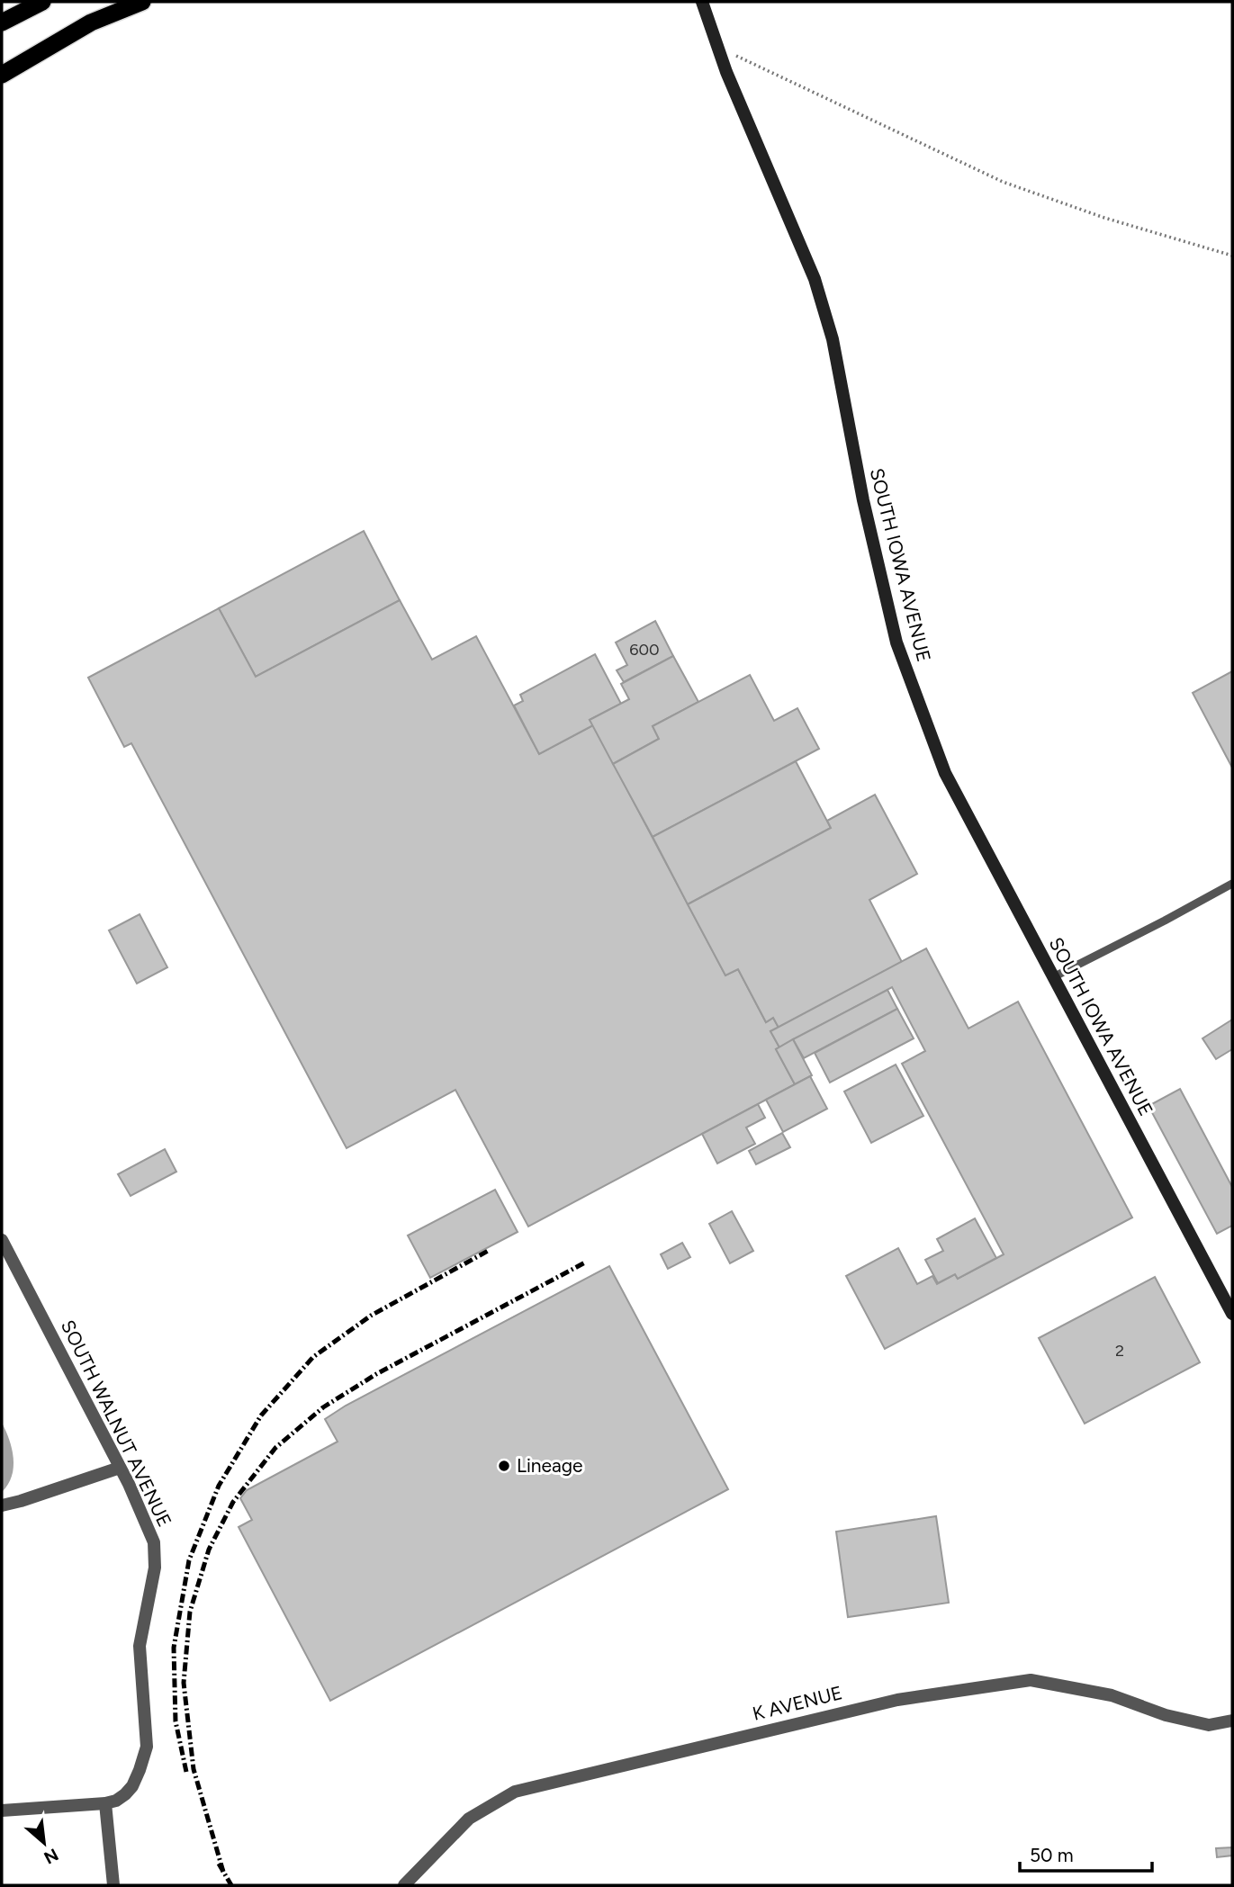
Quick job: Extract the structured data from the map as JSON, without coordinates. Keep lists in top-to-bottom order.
{
  "streets": {
    "main road": ["SOUTH IOWA AVENUE"],
    "street": ["SOUTH WALNUT AVENUE", "K AVENUE"]
  },
  "places": ["Lineage"],
  "house_numbers": ["600", "2"],
  "scale_bar": "50 m",
  "north": "bottom right"
}
